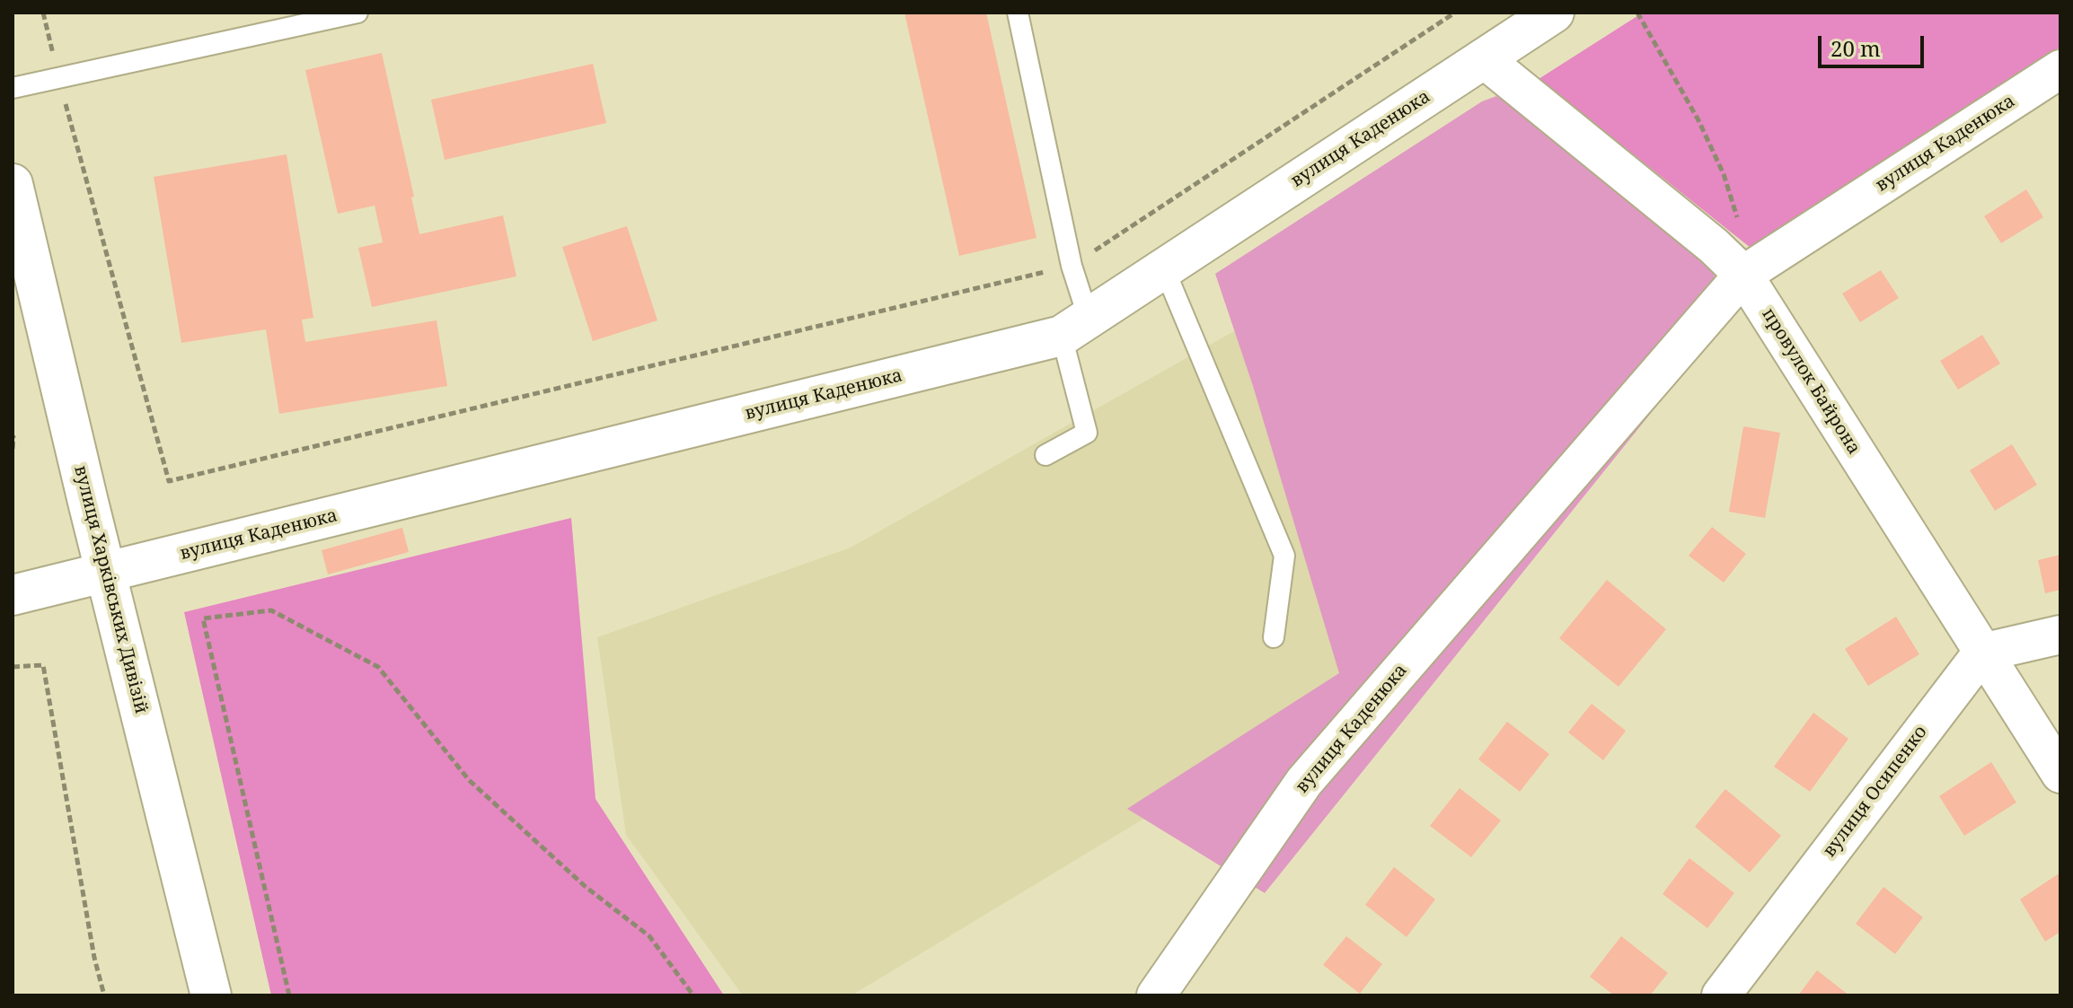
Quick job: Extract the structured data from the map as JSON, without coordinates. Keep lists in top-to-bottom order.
{
  "streets": {
    "street": [
      "вулиця Каденюка",
      "провулок Байрона",
      "вулиця Харківських Дивізій",
      "вулиця Осипенко"
    ]
  },
  "crossings": [
    ["вулиця Каденюка", "провулок Байрона"],
    ["вулиця Каденюка", "вулиця Харківських Дивізій"],
    ["провулок Байрона", "вулиця Осипенко"]
  ],
  "scale_bar": "20 m"
}
